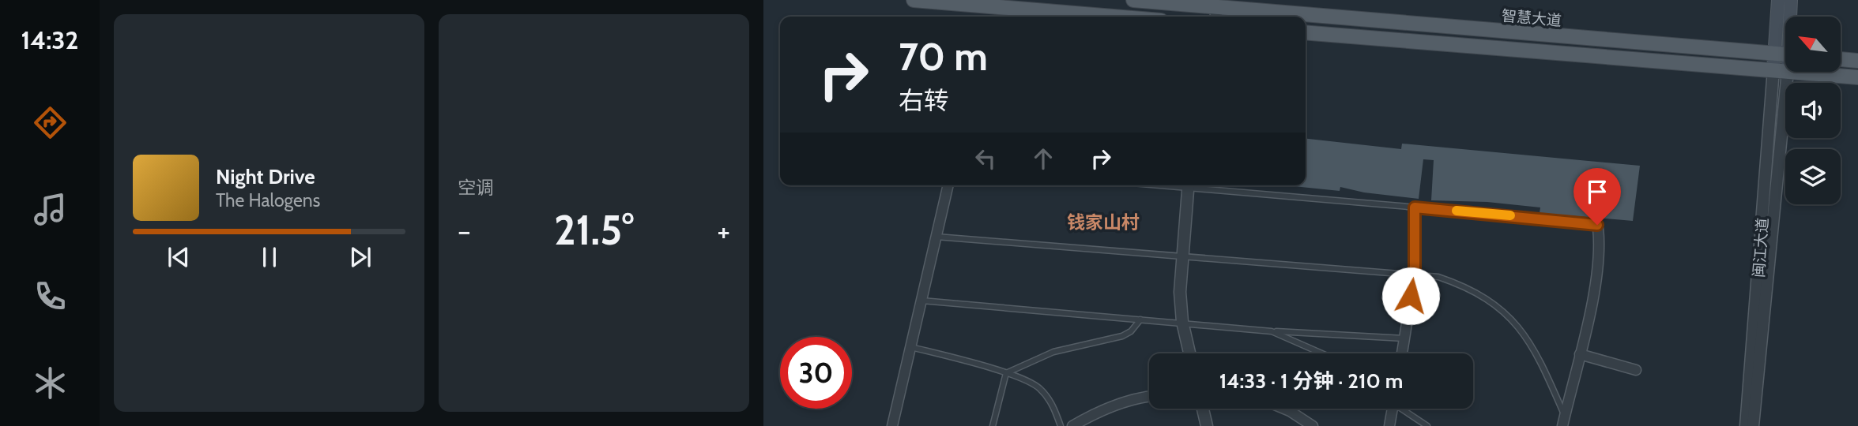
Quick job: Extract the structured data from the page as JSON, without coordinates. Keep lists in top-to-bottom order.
{
  "streets": {
    "main road": ["智慧大道"],
    "street": ["闽江大道"]
  },
  "districts": ["钱家山村"],
  "north": "top left",
  "page": {
    "tabs": "14:32",
    "tile": "空调",
    "turn": ["70 m", "右转"],
    "song": ["Night Drive", "The Halogens"],
    "heat": ["−", "21.5°", "+"],
    "limit": "30",
    "trip": "14:33 · 1 分钟 · 210 m"
  }
}
